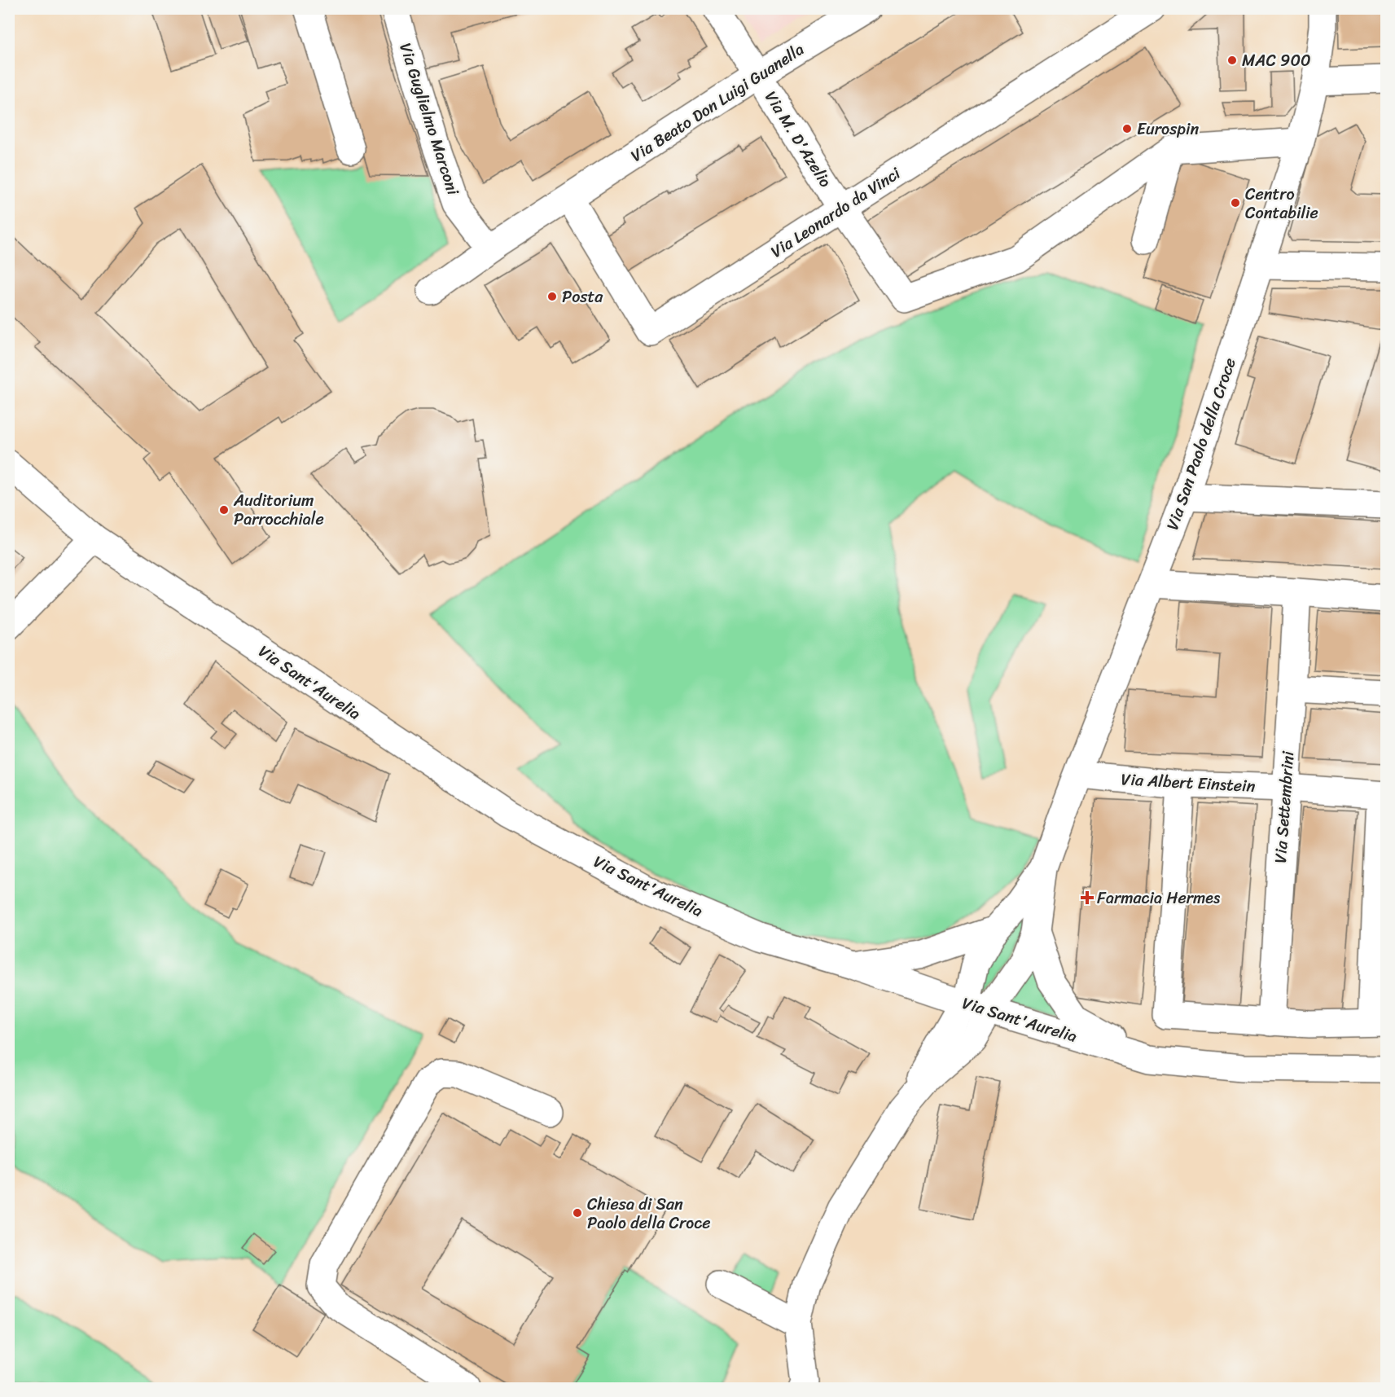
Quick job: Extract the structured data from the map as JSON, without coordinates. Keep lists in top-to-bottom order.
{
  "streets": {
    "street": [
      "Via Beato Don Luigi Guanella",
      "Via Guglielmo Marconi",
      "Via M. D'Azelio",
      "Via Leonardo da Vinci",
      "Via San Paolo della Croce",
      "Via Sant'Aurelia",
      "Via Albert Einstein",
      "Via Settembrini"
    ]
  },
  "crossings": [
    ["Via Beato Don Luigi Guanella", "Via Guglielmo Marconi"],
    ["Via Beato Don Luigi Guanella", "Via M. D'Azelio"],
    ["Via Beato Don Luigi Guanella", "Via Leonardo da Vinci"],
    ["Via M. D'Azelio", "Via Leonardo da Vinci"],
    ["Via San Paolo della Croce", "Via Albert Einstein"],
    ["Via Albert Einstein", "Via Settembrini"]
  ],
  "places": {
    "other": [
      "MAC 900",
      "Eurospin",
      "Centro Contabilie",
      "Posta",
      "Auditorium Parrocchiale",
      "Chiesa di San Paolo della Croce"
    ],
    "health": ["Farmacia Hermes"]
  }
}
